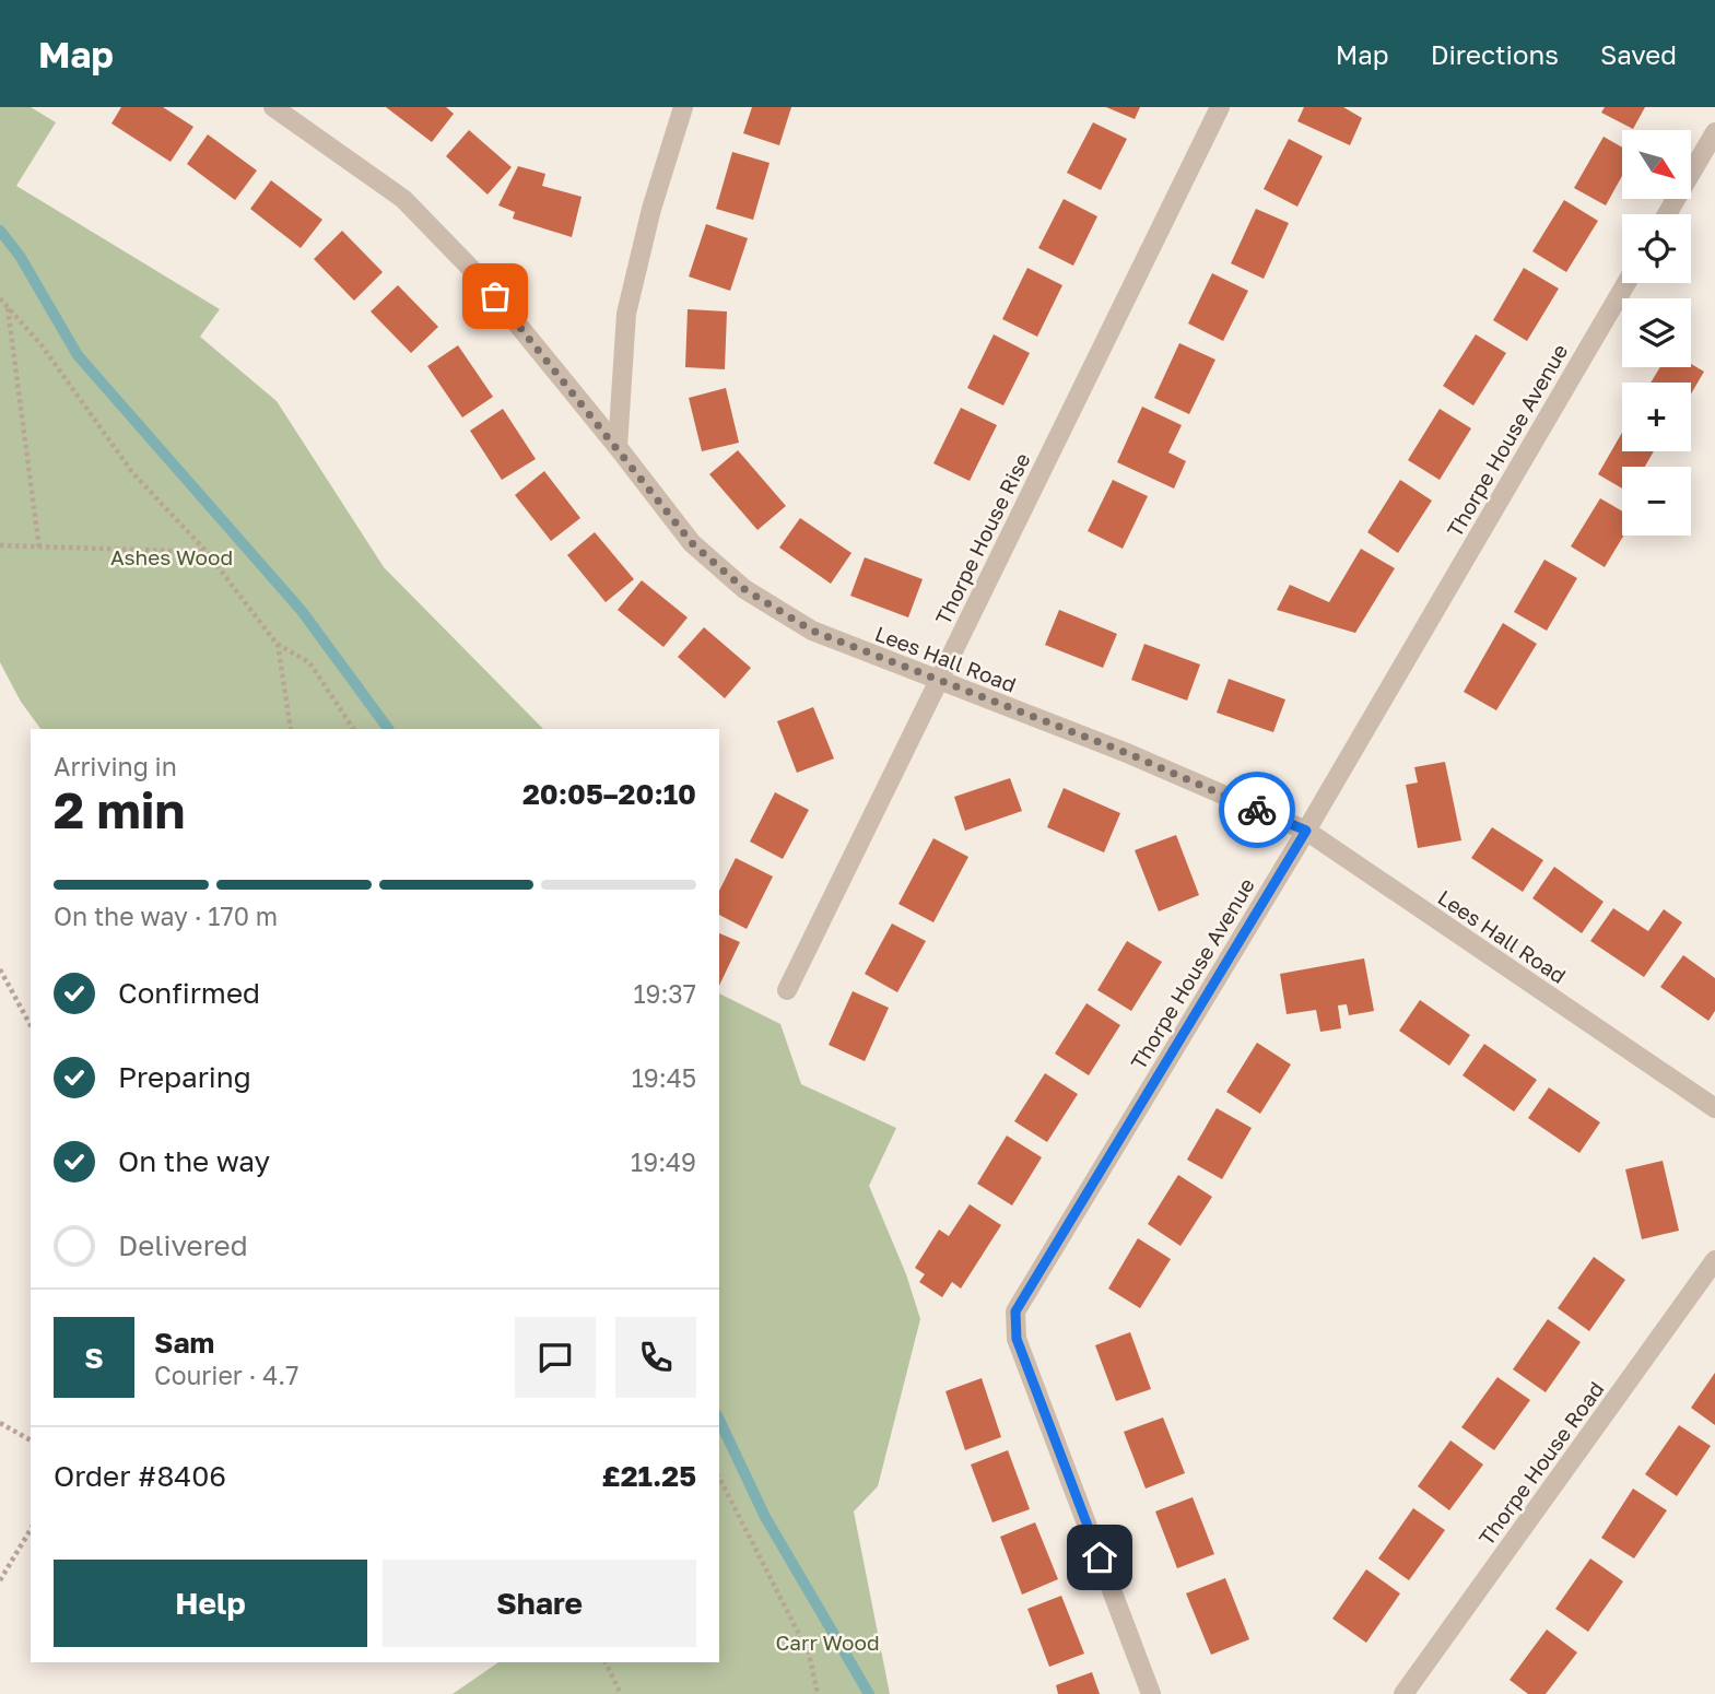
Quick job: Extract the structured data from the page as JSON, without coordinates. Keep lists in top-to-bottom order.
{
  "streets": {
    "street": [
      "Thorpe House Avenue",
      "Thorpe House Rise",
      "Lees Hall Road",
      "Thorpe House Road"
    ]
  },
  "crossings": [
    ["Thorpe House Avenue", "Lees Hall Road"],
    ["Thorpe House Rise", "Lees Hall Road"]
  ],
  "parks": ["Ashes Wood", "Carr Wood"],
  "north": "bottom right",
  "page": {
    "header": "Map",
    "nav": ["Map", "Directions", "Saved"],
    "map_buttons": ["+", "−"],
    "heading": ["2 min", "Arriving in", "20:05–20:10"],
    "panel": [
      "Sam",
      "Courier · 4.7",
      "Order #8406",
      "£21.25"
    ],
    "bar": "On the way · 170 m",
    "list": [
      ["Confirmed", "19:37"],
      ["Preparing", "19:45"],
      ["On the way", "19:49"],
      "Delivered"
    ],
    "round": "S",
    "buttons": ["Help", "Share"]
  }
}
